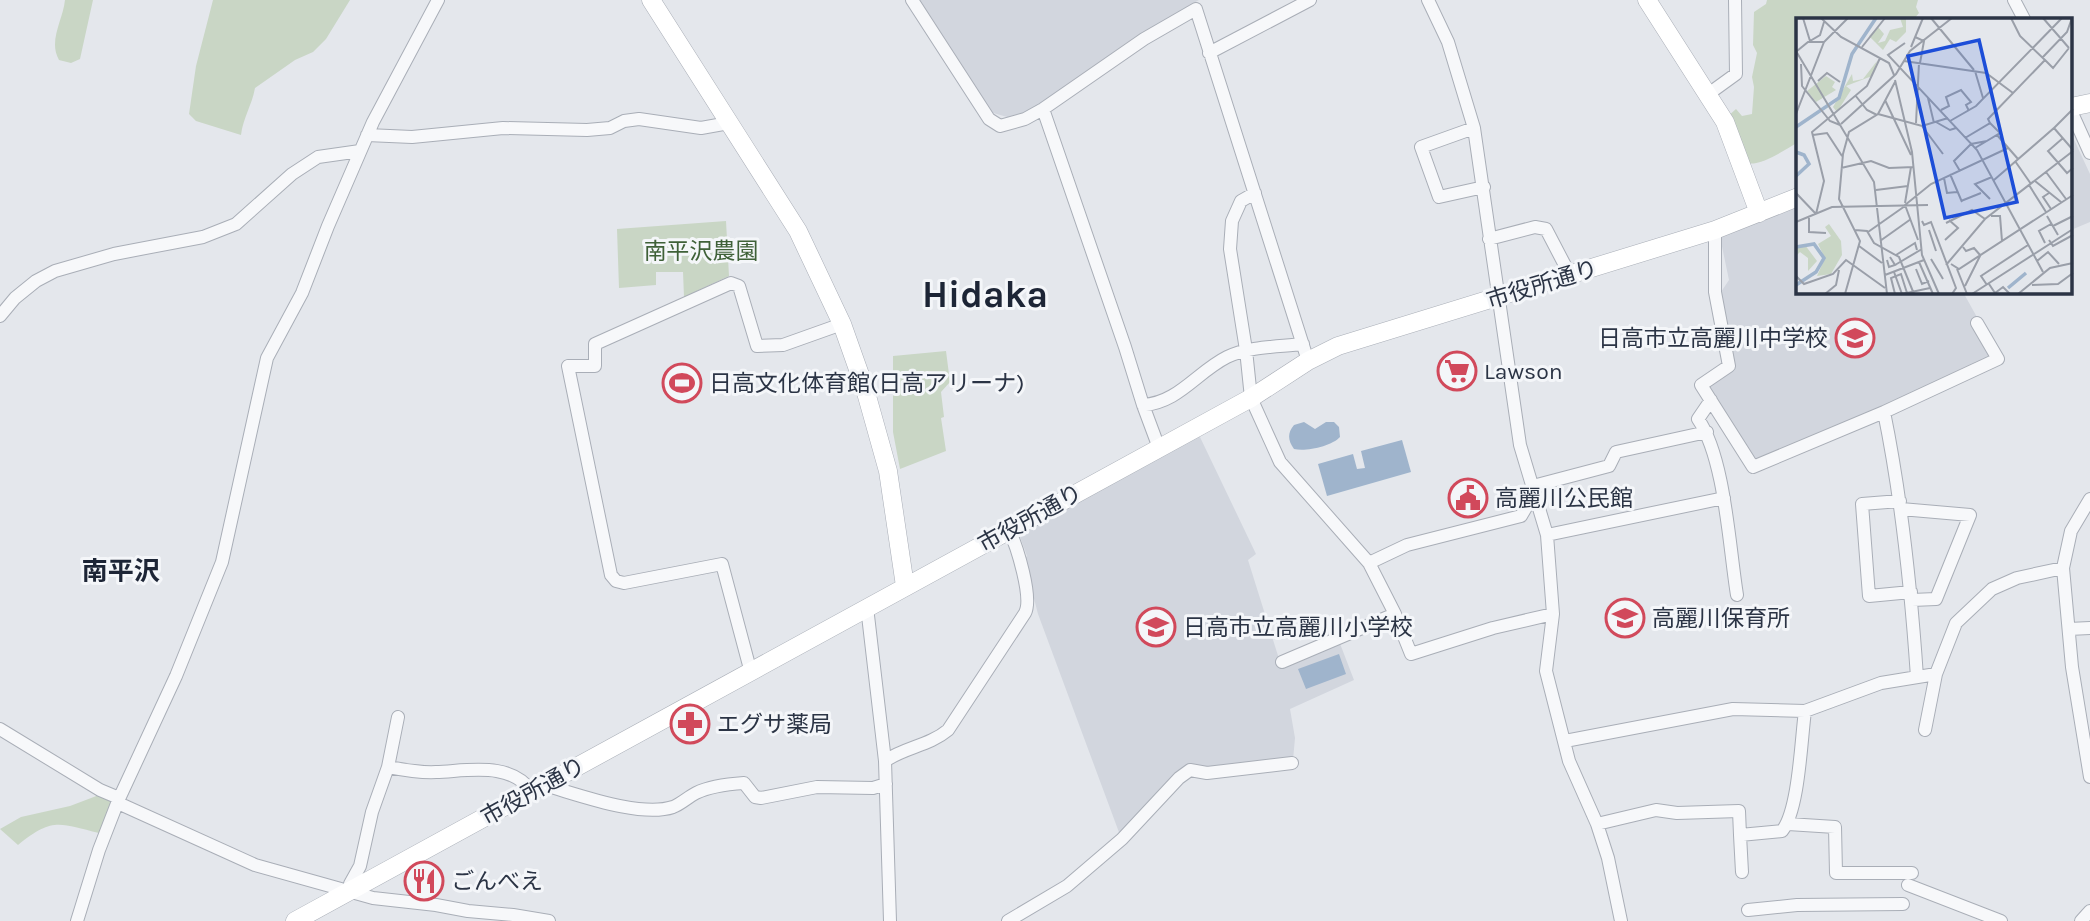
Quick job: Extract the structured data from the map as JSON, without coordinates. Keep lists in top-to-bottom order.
{
  "streets": {
    "street": ["市役所通り"]
  },
  "districts": ["Hidaka", "南平沢"],
  "parks": ["南平沢農園"],
  "places": {
    "school or university": ["日高市立高麗川中学校", "高麗川保育所", "日高市立高麗川小学校"],
    "supermarket": ["Lawson"],
    "sports": ["日高文化体育館(日高アリーナ)"],
    "public building": ["高麗川公民館"],
    "pharmacy": ["エグサ薬局"],
    "restaurant": ["ごんべえ"]
  }
}
